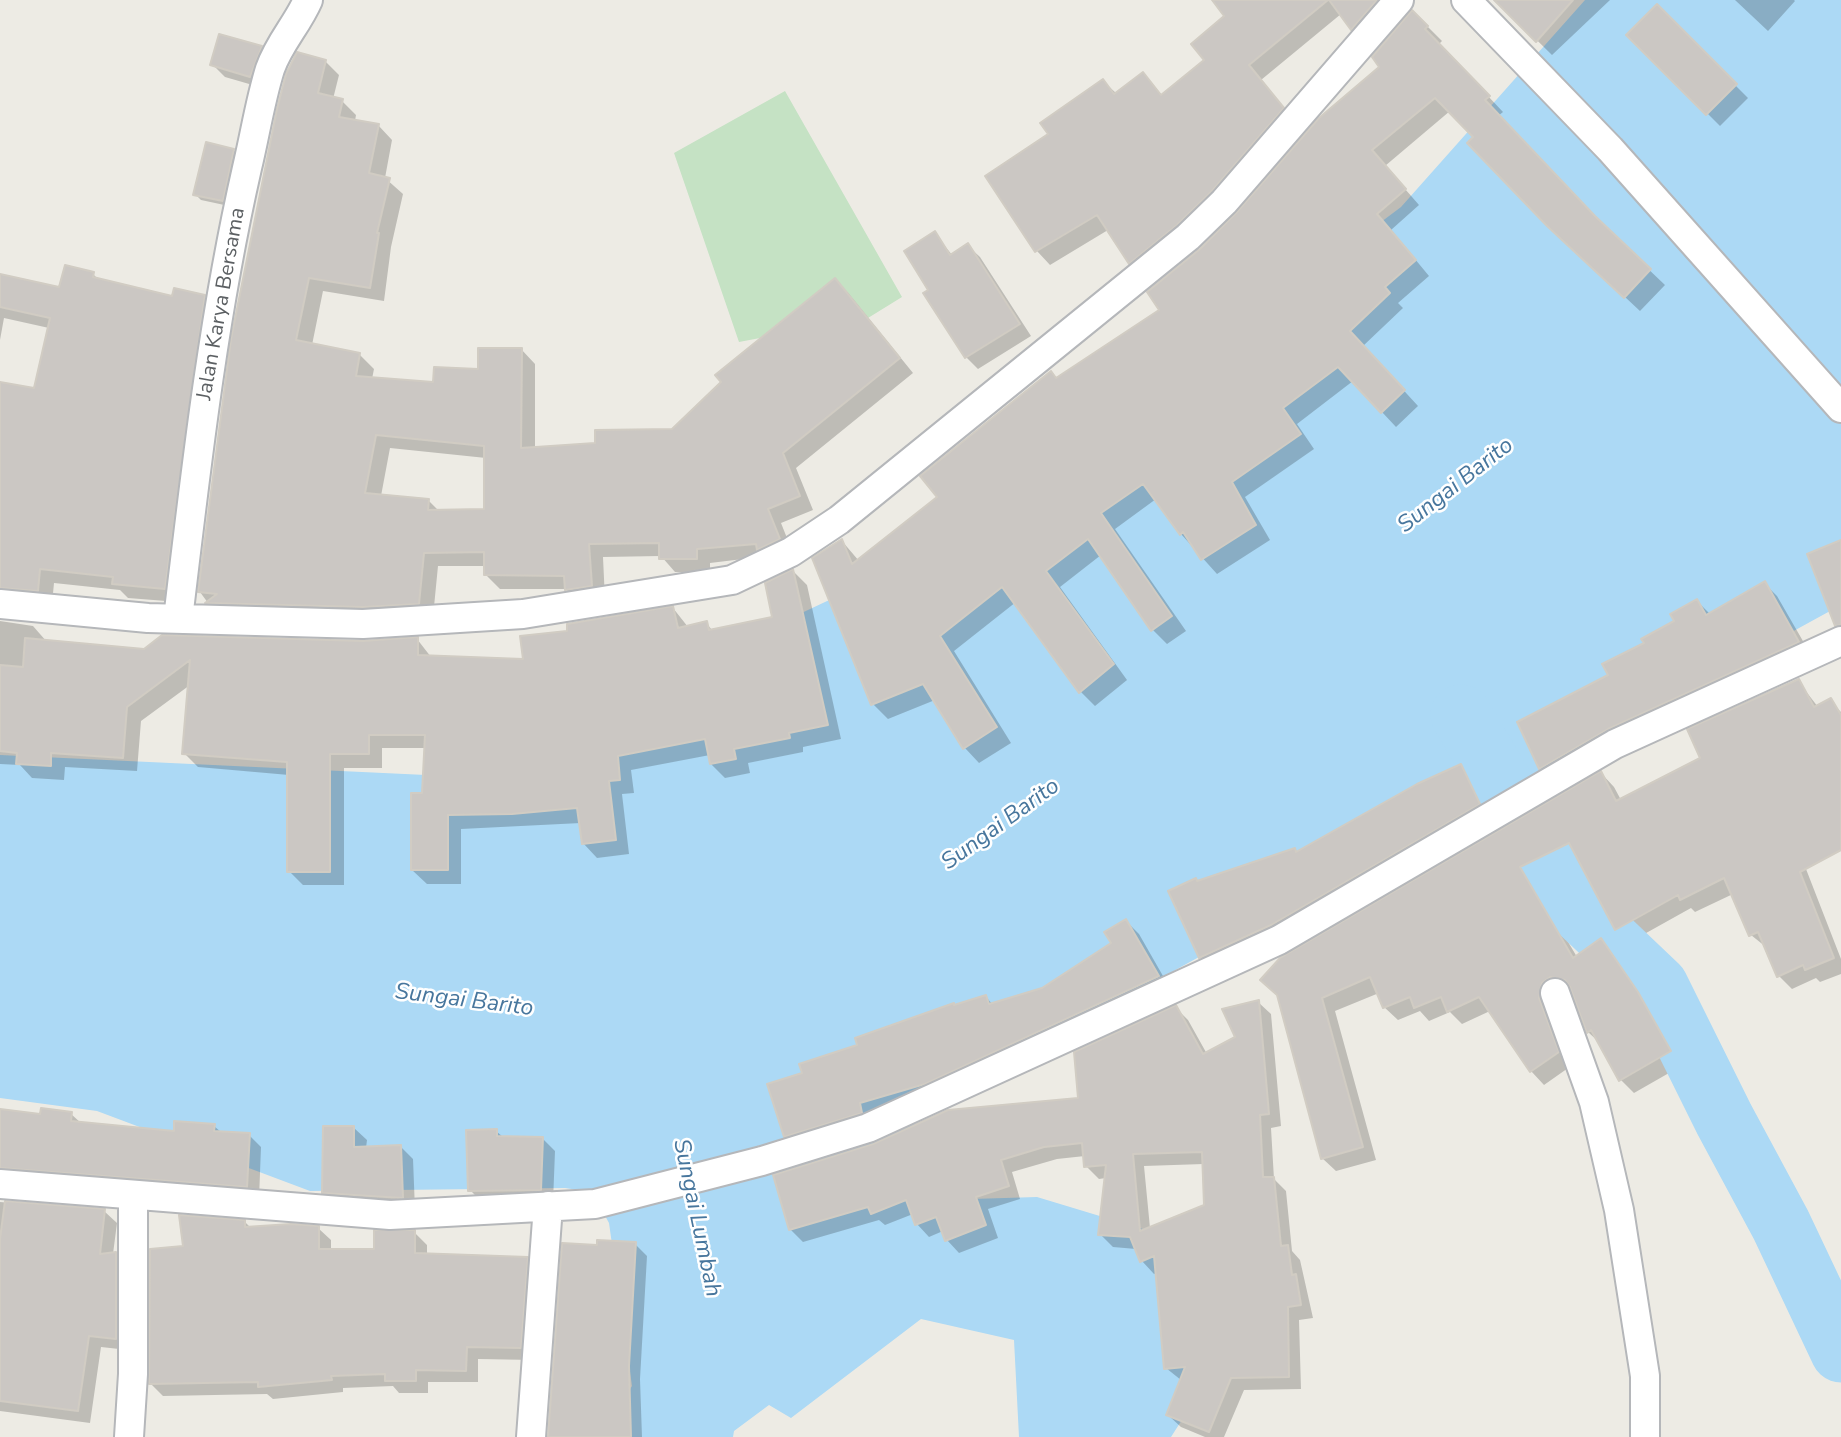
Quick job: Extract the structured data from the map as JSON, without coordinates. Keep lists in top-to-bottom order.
{
  "streets": {
    "street": ["Jalan Karya Bersama"]
  },
  "water": ["Sungai Barito", "Sungai Lumbah"]
}
